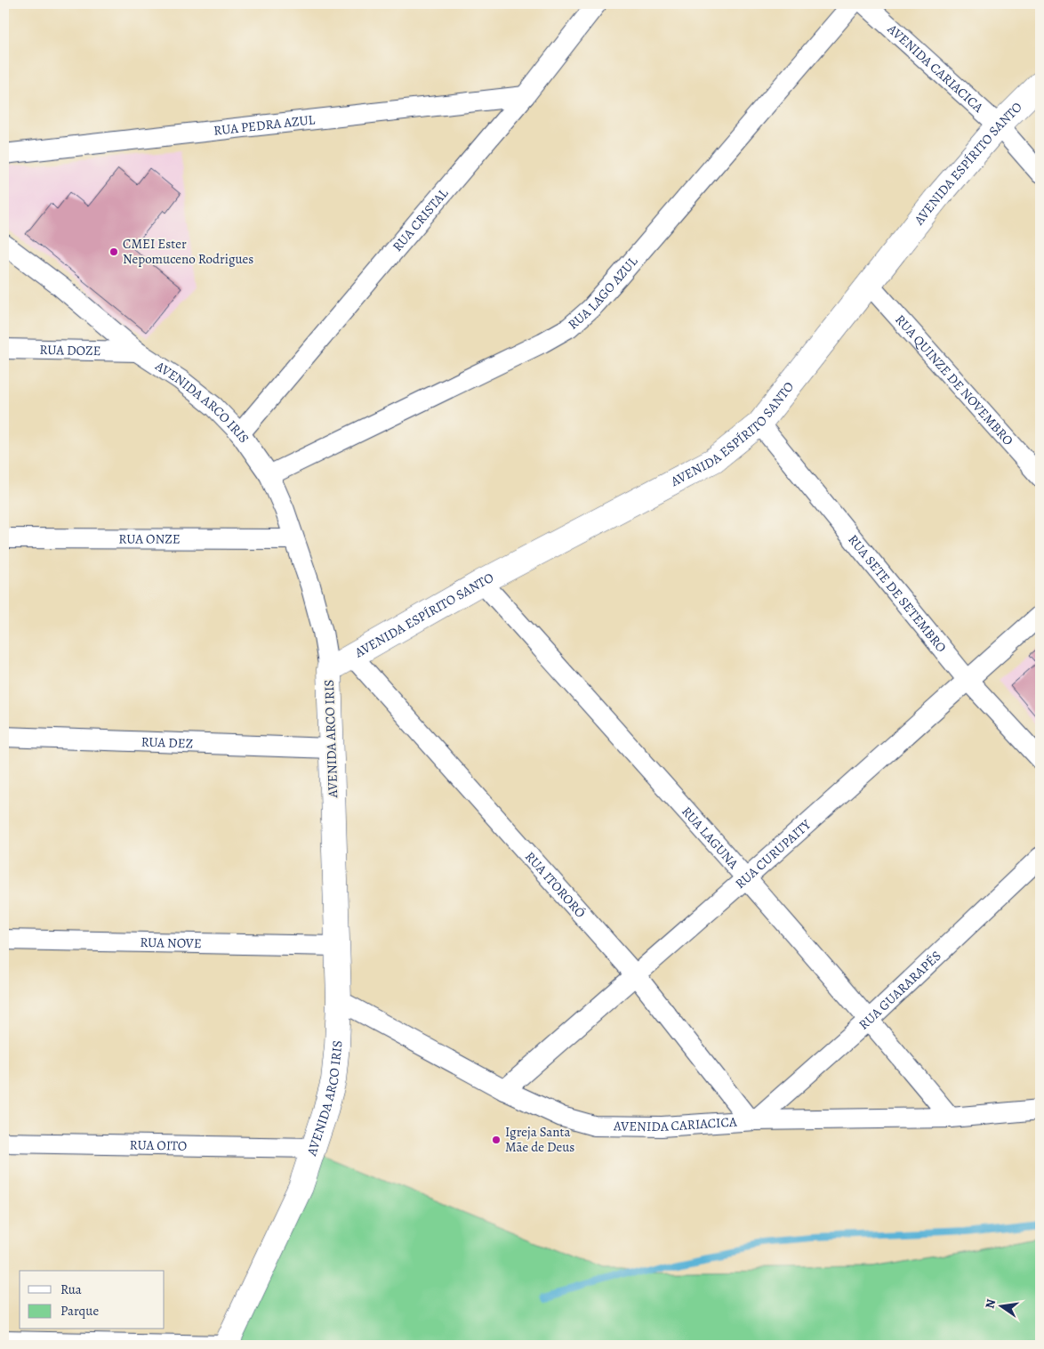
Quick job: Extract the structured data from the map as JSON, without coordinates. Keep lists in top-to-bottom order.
{
  "streets": {
    "street": [
      "AVENIDA CARIACICA",
      "RUA PEDRA AZUL",
      "AVENIDA ESPÍRITO SANTO",
      "RUA CRISTAL",
      "RUA LAGO AZUL",
      "RUA DOZE",
      "RUA QUINZE DE NOVEMBRO",
      "AVENIDA ARCO IRIS",
      "RUA ONZE",
      "RUA SETE DE SETEMBRO",
      "RUA DEZ",
      "RUA LAGUNA",
      "RUA CURUPAITY",
      "RUA ITORORÓ",
      "RUA NOVE",
      "RUA GUARARAPÉS",
      "RUA OITO"
    ]
  },
  "crossings": [
    ["AVENIDA CARIACICA", "AVENIDA ESPÍRITO SANTO"],
    ["AVENIDA CARIACICA", "AVENIDA ARCO IRIS"],
    ["AVENIDA CARIACICA", "RUA LAGUNA"],
    ["AVENIDA CARIACICA", "RUA CURUPAITY"],
    ["AVENIDA CARIACICA", "RUA ITORORÓ"],
    ["AVENIDA CARIACICA", "RUA GUARARAPÉS"],
    ["RUA PEDRA AZUL", "RUA CRISTAL"],
    ["AVENIDA ESPÍRITO SANTO", "RUA QUINZE DE NOVEMBRO"],
    ["AVENIDA ESPÍRITO SANTO", "AVENIDA ARCO IRIS"],
    ["AVENIDA ESPÍRITO SANTO", "RUA SETE DE SETEMBRO"],
    ["AVENIDA ESPÍRITO SANTO", "RUA LAGUNA"],
    ["AVENIDA ESPÍRITO SANTO", "RUA ITORORÓ"],
    ["RUA CRISTAL", "AVENIDA ARCO IRIS"],
    ["RUA LAGO AZUL", "AVENIDA ARCO IRIS"],
    ["RUA DOZE", "AVENIDA ARCO IRIS"],
    ["AVENIDA ARCO IRIS", "RUA ONZE"],
    ["AVENIDA ARCO IRIS", "RUA DEZ"],
    ["AVENIDA ARCO IRIS", "RUA NOVE"],
    ["AVENIDA ARCO IRIS", "RUA OITO"],
    ["RUA SETE DE SETEMBRO", "RUA CURUPAITY"],
    ["RUA LAGUNA", "RUA CURUPAITY"],
    ["RUA LAGUNA", "RUA GUARARAPÉS"],
    ["RUA CURUPAITY", "RUA ITORORÓ"],
    ["RUA ITORORÓ", "RUA GUARARAPÉS"]
  ],
  "places": ["CMEI Ester Nepomuceno Rodrigues", "Igreja Santa Mãe de Deus"],
  "legend": ["Rua", "Parque"],
  "north": "left"
}
